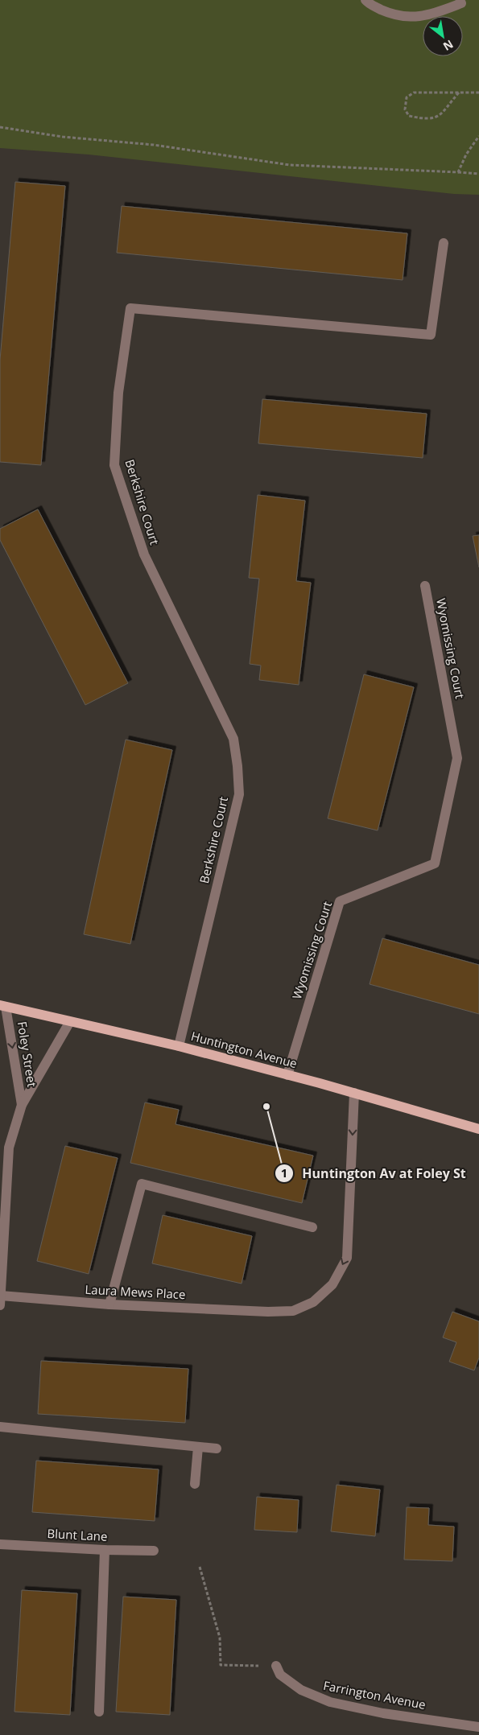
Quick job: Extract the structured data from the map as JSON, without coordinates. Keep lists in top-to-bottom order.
{
  "streets": {
    "main road": ["Huntington Avenue"],
    "street": [
      "Berkshire Court",
      "Wyomissing Court",
      "Foley Street",
      "Laura Mews Place",
      "Blunt Lane",
      "Farrington Avenue"
    ]
  },
  "crossings": [
    ["Berkshire Court", "Huntington Avenue"],
    ["Wyomissing Court", "Huntington Avenue"],
    ["Huntington Avenue", "Foley Street"],
    ["Huntington Avenue", "Laura Mews Place"],
    ["Foley Street", "Laura Mews Place"]
  ],
  "places": ["Huntington Av at Foley St"],
  "north": "bottom right"
}
